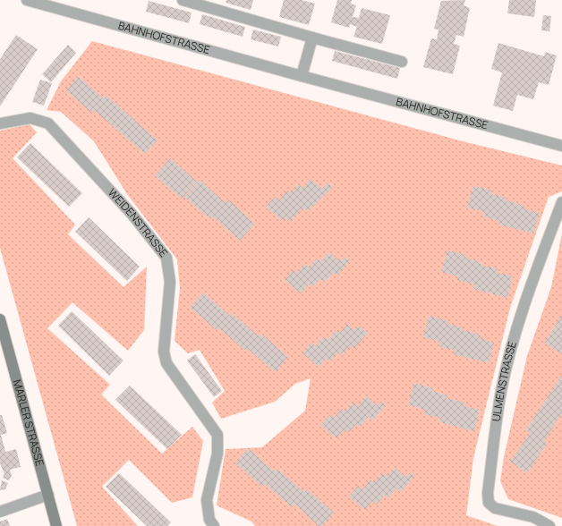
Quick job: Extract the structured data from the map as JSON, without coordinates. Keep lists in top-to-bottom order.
{
  "streets": {
    "main road": ["MARLER STRASSE"],
    "street": ["BAHNHOFSTRASSE", "WEIDENSTRASSE", "ULMENSTRASSE"]
  }
}
